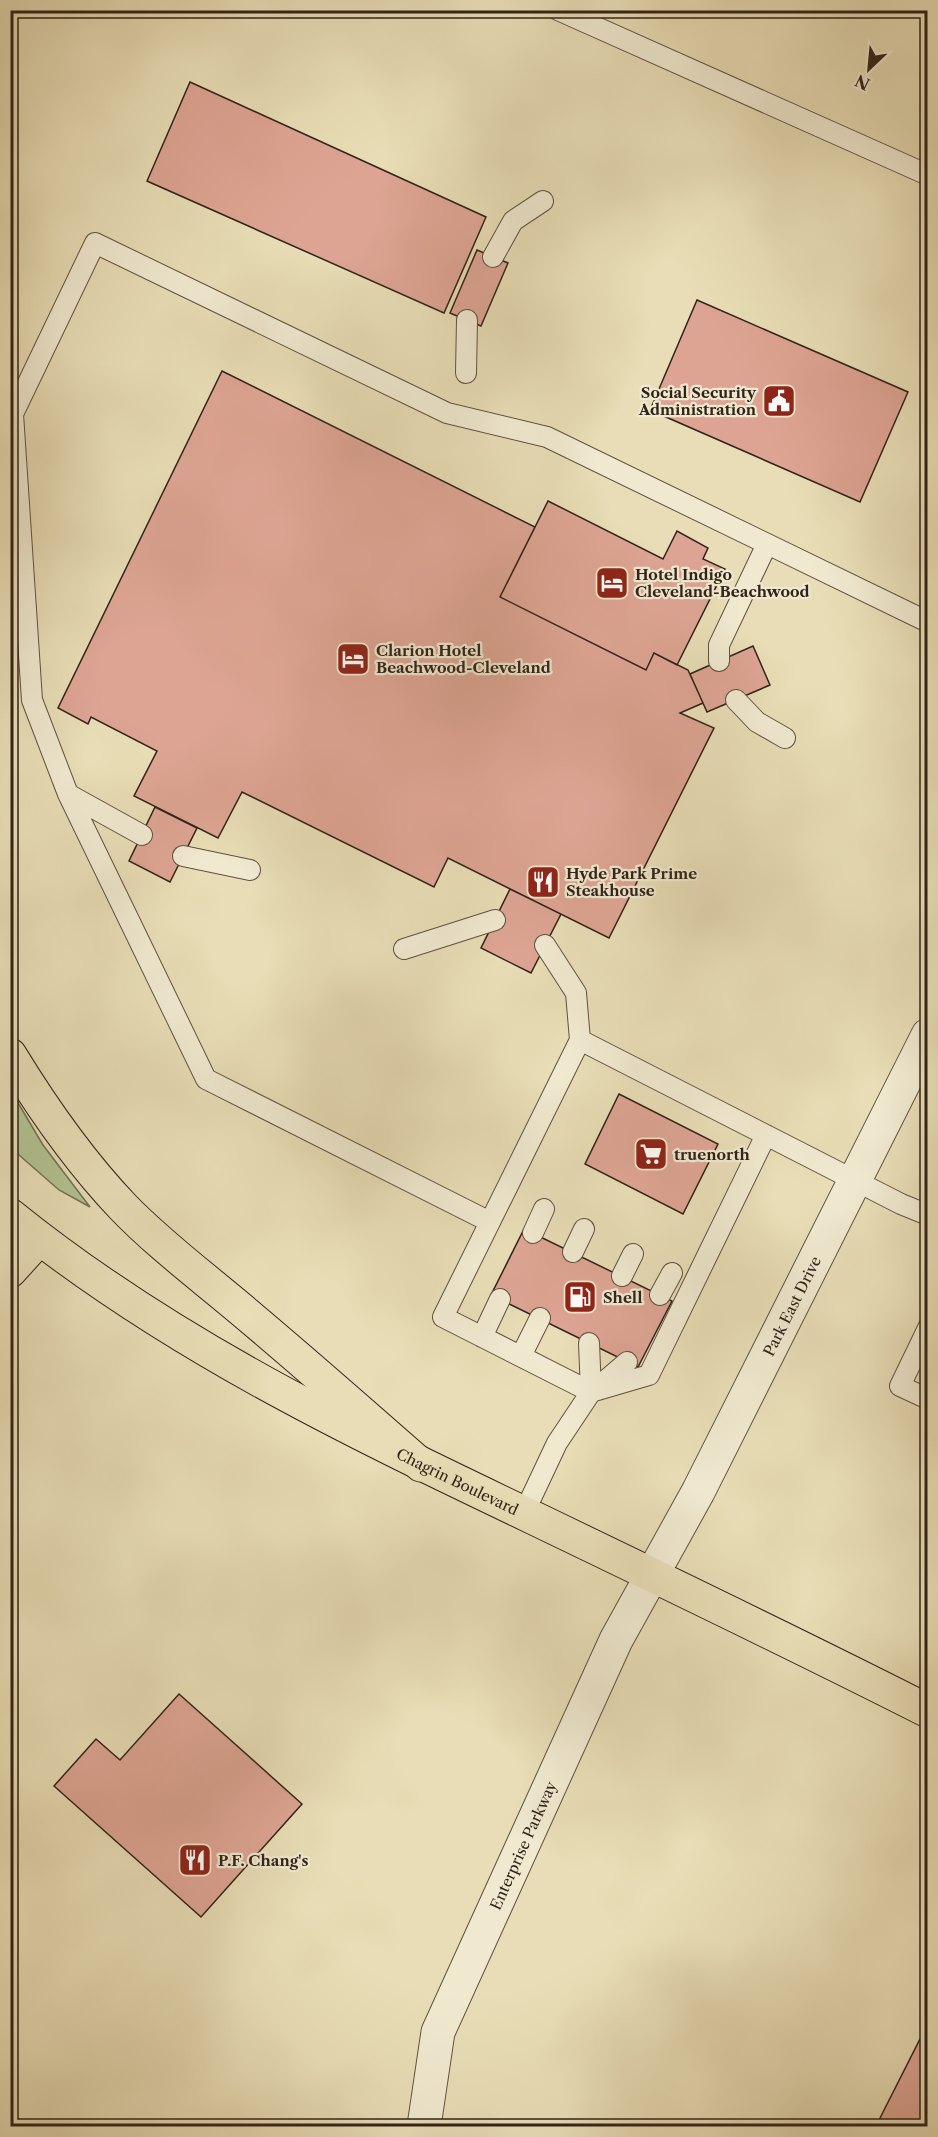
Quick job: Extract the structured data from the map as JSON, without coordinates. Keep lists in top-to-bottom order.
{
  "streets": {
    "main road": ["Chagrin Boulevard"],
    "street": ["Park East Drive", "Enterprise Parkway"]
  },
  "crossings": [
    ["Park East Drive", "Chagrin Boulevard"],
    ["Park East Drive", "Enterprise Parkway"],
    ["Chagrin Boulevard", "Enterprise Parkway"]
  ],
  "places": {
    "public building": ["Social Security Administration"],
    "hotel": ["Hotel Indigo Cleveland-Beachwood", "Clarion Hotel Beachwood-Cleveland"],
    "restaurant": ["Hyde Park Prime Steakhouse", "P.F. Chang's"],
    "supermarket": ["truenorth"],
    "fuel station": ["Shell"]
  },
  "north": "bottom left"
}
